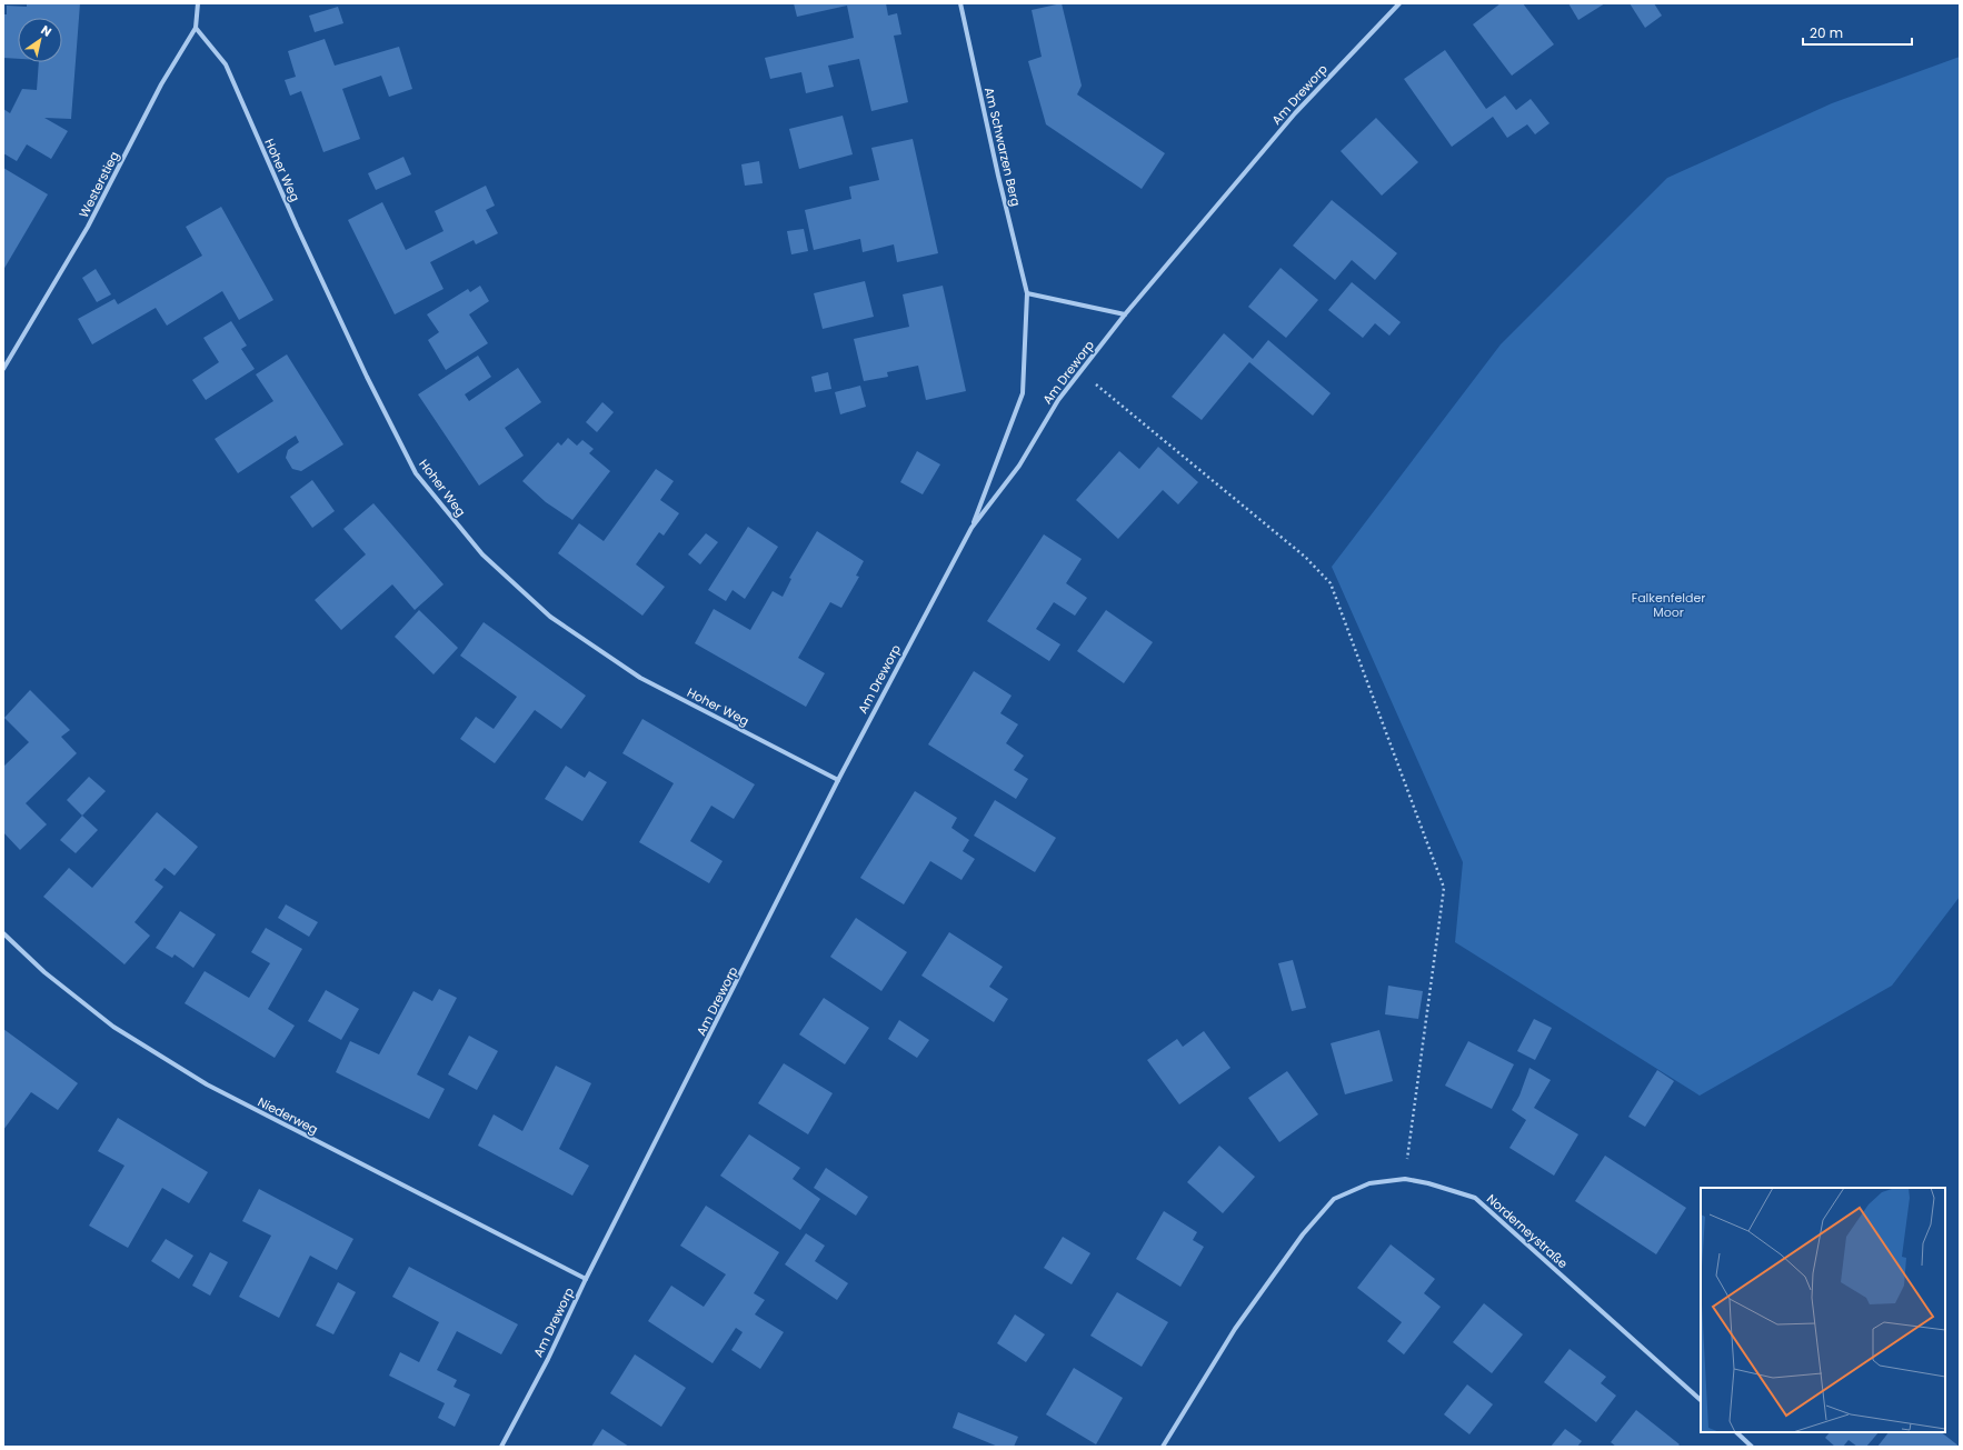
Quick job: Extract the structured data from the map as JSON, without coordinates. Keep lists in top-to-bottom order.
{
  "streets": {
    "street": [
      "Am Dreworp",
      "Am Schwarzen Berg",
      "Hoher Weg",
      "Westerstieg",
      "Niederweg",
      "Norderneystraße"
    ]
  },
  "crossings": [
    ["Am Dreworp", "Am Schwarzen Berg"],
    ["Am Dreworp", "Hoher Weg"],
    ["Am Dreworp", "Niederweg"],
    ["Hoher Weg", "Westerstieg"]
  ],
  "parks": ["Falkenfelder Moor"],
  "scale_bar": "20 m",
  "north": "top right"
}
